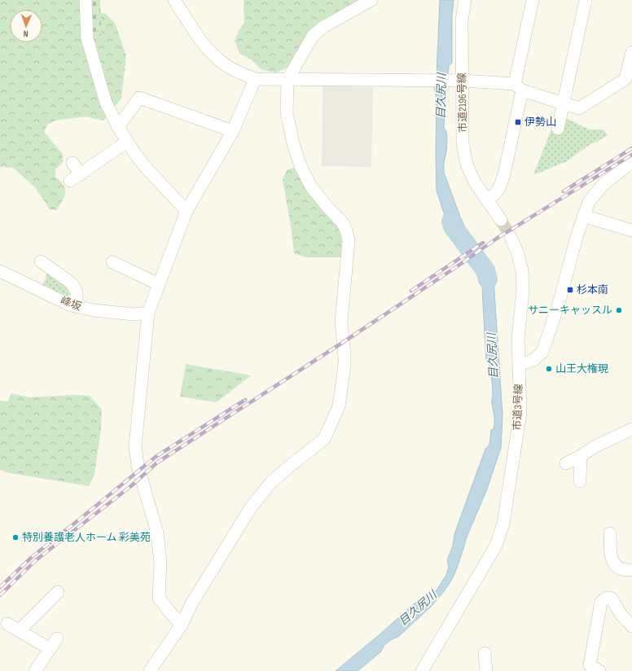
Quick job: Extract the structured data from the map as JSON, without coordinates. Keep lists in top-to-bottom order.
{
  "streets": {
    "street": ["市道2196号線", "峰坂", "市道3号線"]
  },
  "water": ["目久尻川"],
  "places": {
    "transit": ["伊勢山", "杉本南"],
    "other": ["サニーキャッスル", "山王大権現", "特別養護老人ホーム 彩美苑"]
  },
  "north": "bottom"
}
